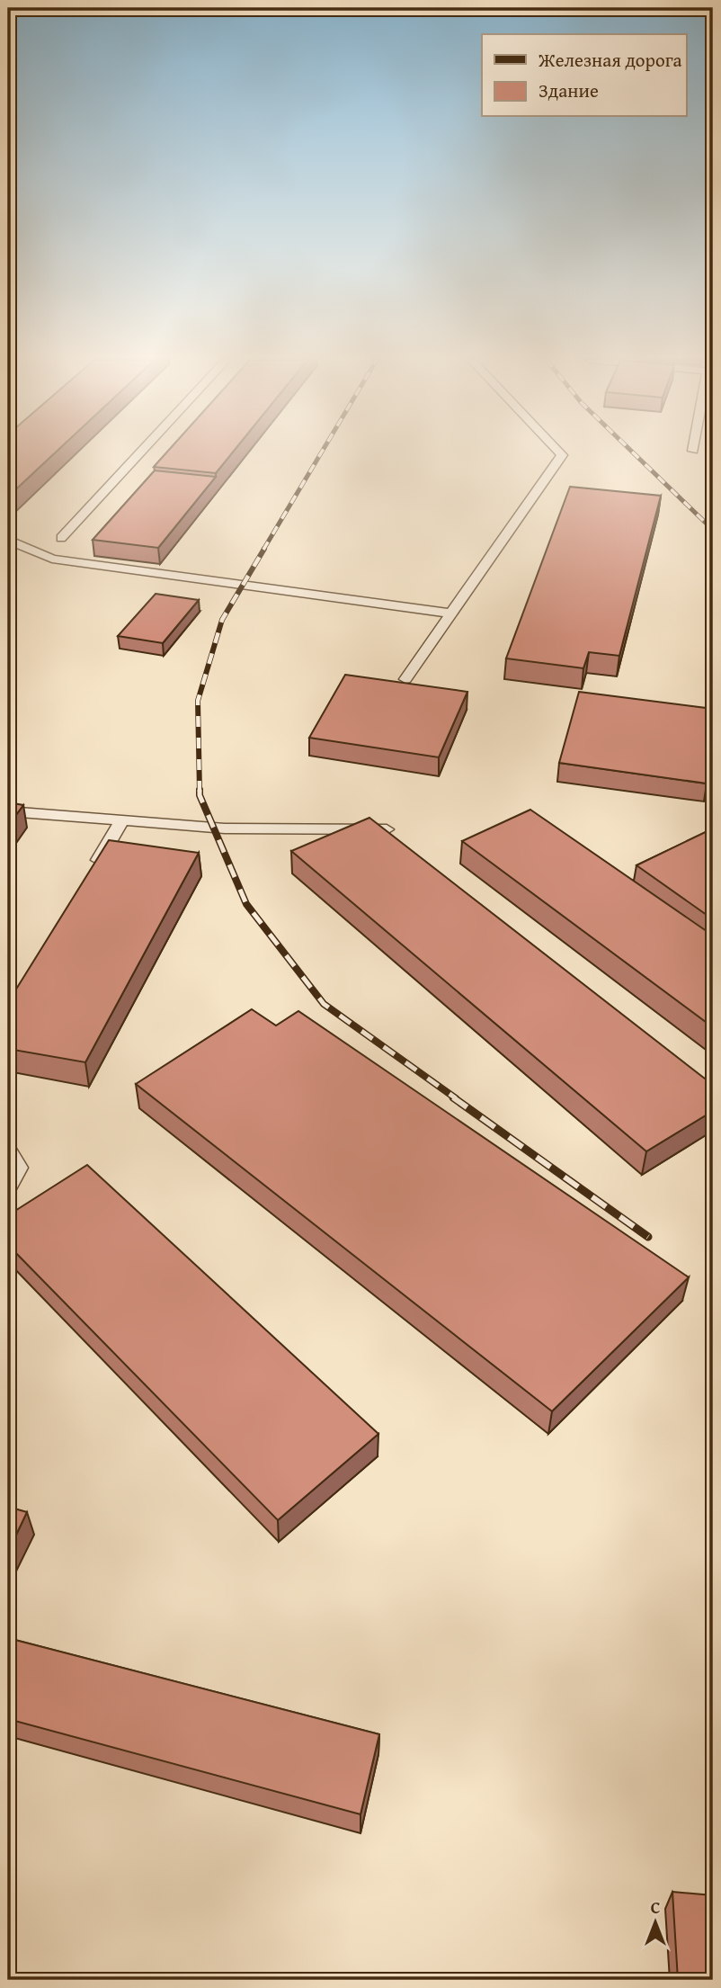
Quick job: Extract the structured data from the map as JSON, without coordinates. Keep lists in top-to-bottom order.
{
  "legend": ["Железная дорога", "Здание"],
  "north": "top"
}
